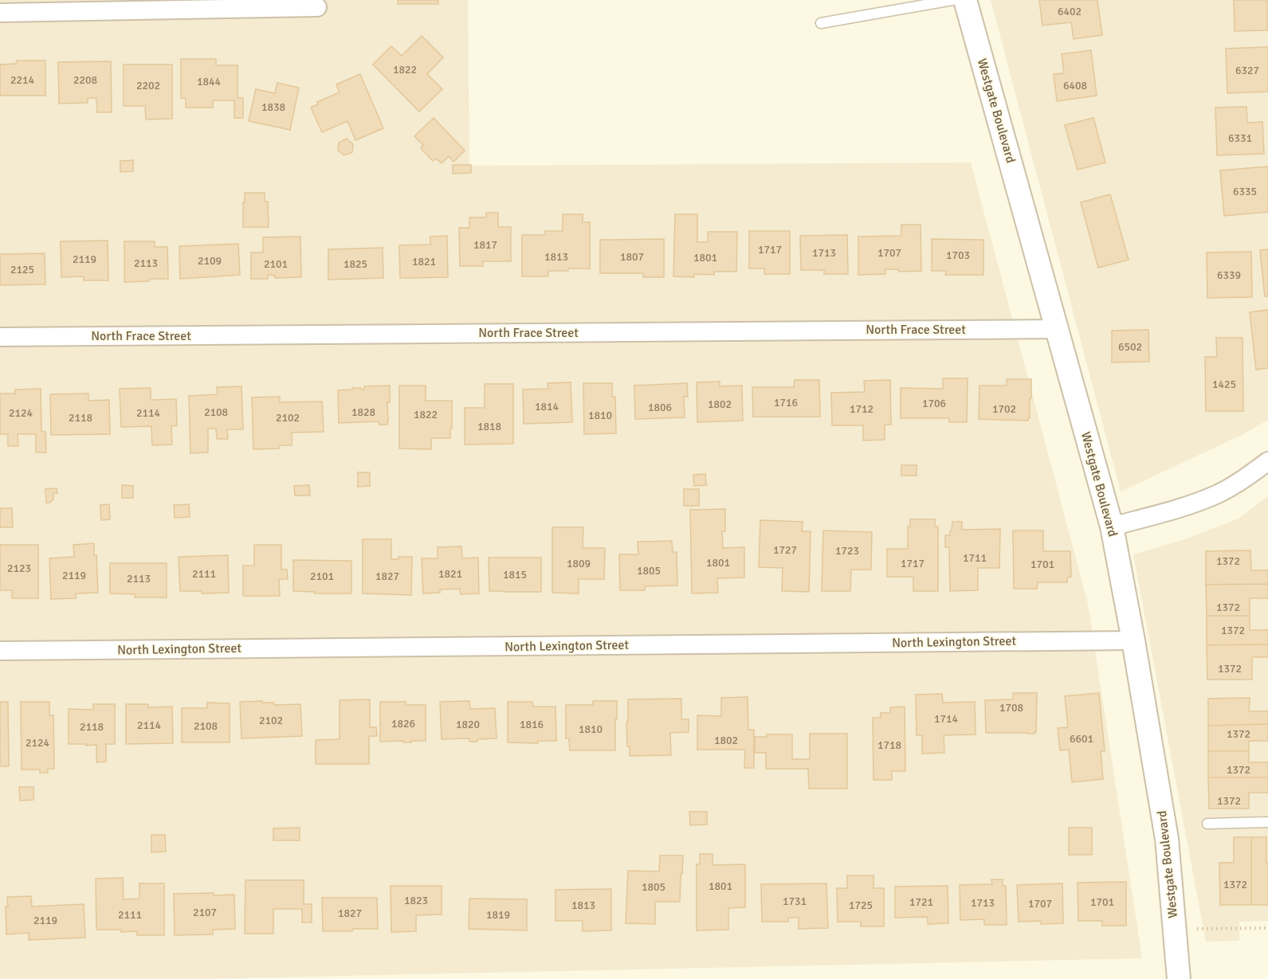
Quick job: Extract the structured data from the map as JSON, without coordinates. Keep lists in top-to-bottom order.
{
  "streets": {
    "street": ["Westgate Boulevard", "North Frace Street", "North Lexington Street"]
  },
  "crossings": [
    ["Westgate Boulevard", "North Frace Street"],
    ["Westgate Boulevard", "North Lexington Street"]
  ],
  "house_numbers": [
    "6402",
    "1822",
    "6327",
    "2214",
    "2208",
    "1844",
    "2202",
    "6408",
    "1838",
    "6331",
    "6335",
    "1817",
    "1717",
    "1713",
    "1707",
    "1703",
    "1813",
    "1807",
    "1801",
    "2119",
    "2109",
    "1821",
    "2113",
    "2101",
    "1825",
    "2125",
    "6339",
    "6502",
    "1425",
    "1716",
    "1706",
    "1802",
    "1814",
    "1806",
    "1712",
    "1702",
    "2108",
    "1828",
    "2124",
    "2114",
    "1822",
    "1810",
    "2118",
    "2102",
    "1818",
    "1727",
    "1723",
    "1711",
    "1372",
    "1801",
    "1809",
    "1717",
    "1701",
    "2123",
    "1805",
    "2111",
    "1821",
    "1815",
    "2119",
    "2101",
    "1827",
    "2113",
    "1372",
    "1372",
    "1372",
    "1708",
    "1714",
    "2102",
    "1826",
    "1820",
    "1816",
    "2114",
    "2108",
    "2118",
    "1810",
    "1372",
    "6601",
    "1802",
    "2124",
    "1718",
    "1372",
    "1372",
    "1372",
    "1801",
    "1805",
    "1823",
    "1731",
    "1721",
    "1701",
    "1713",
    "1707",
    "1813",
    "1725",
    "2107",
    "1827",
    "2111",
    "1819",
    "2119"
  ]
}
